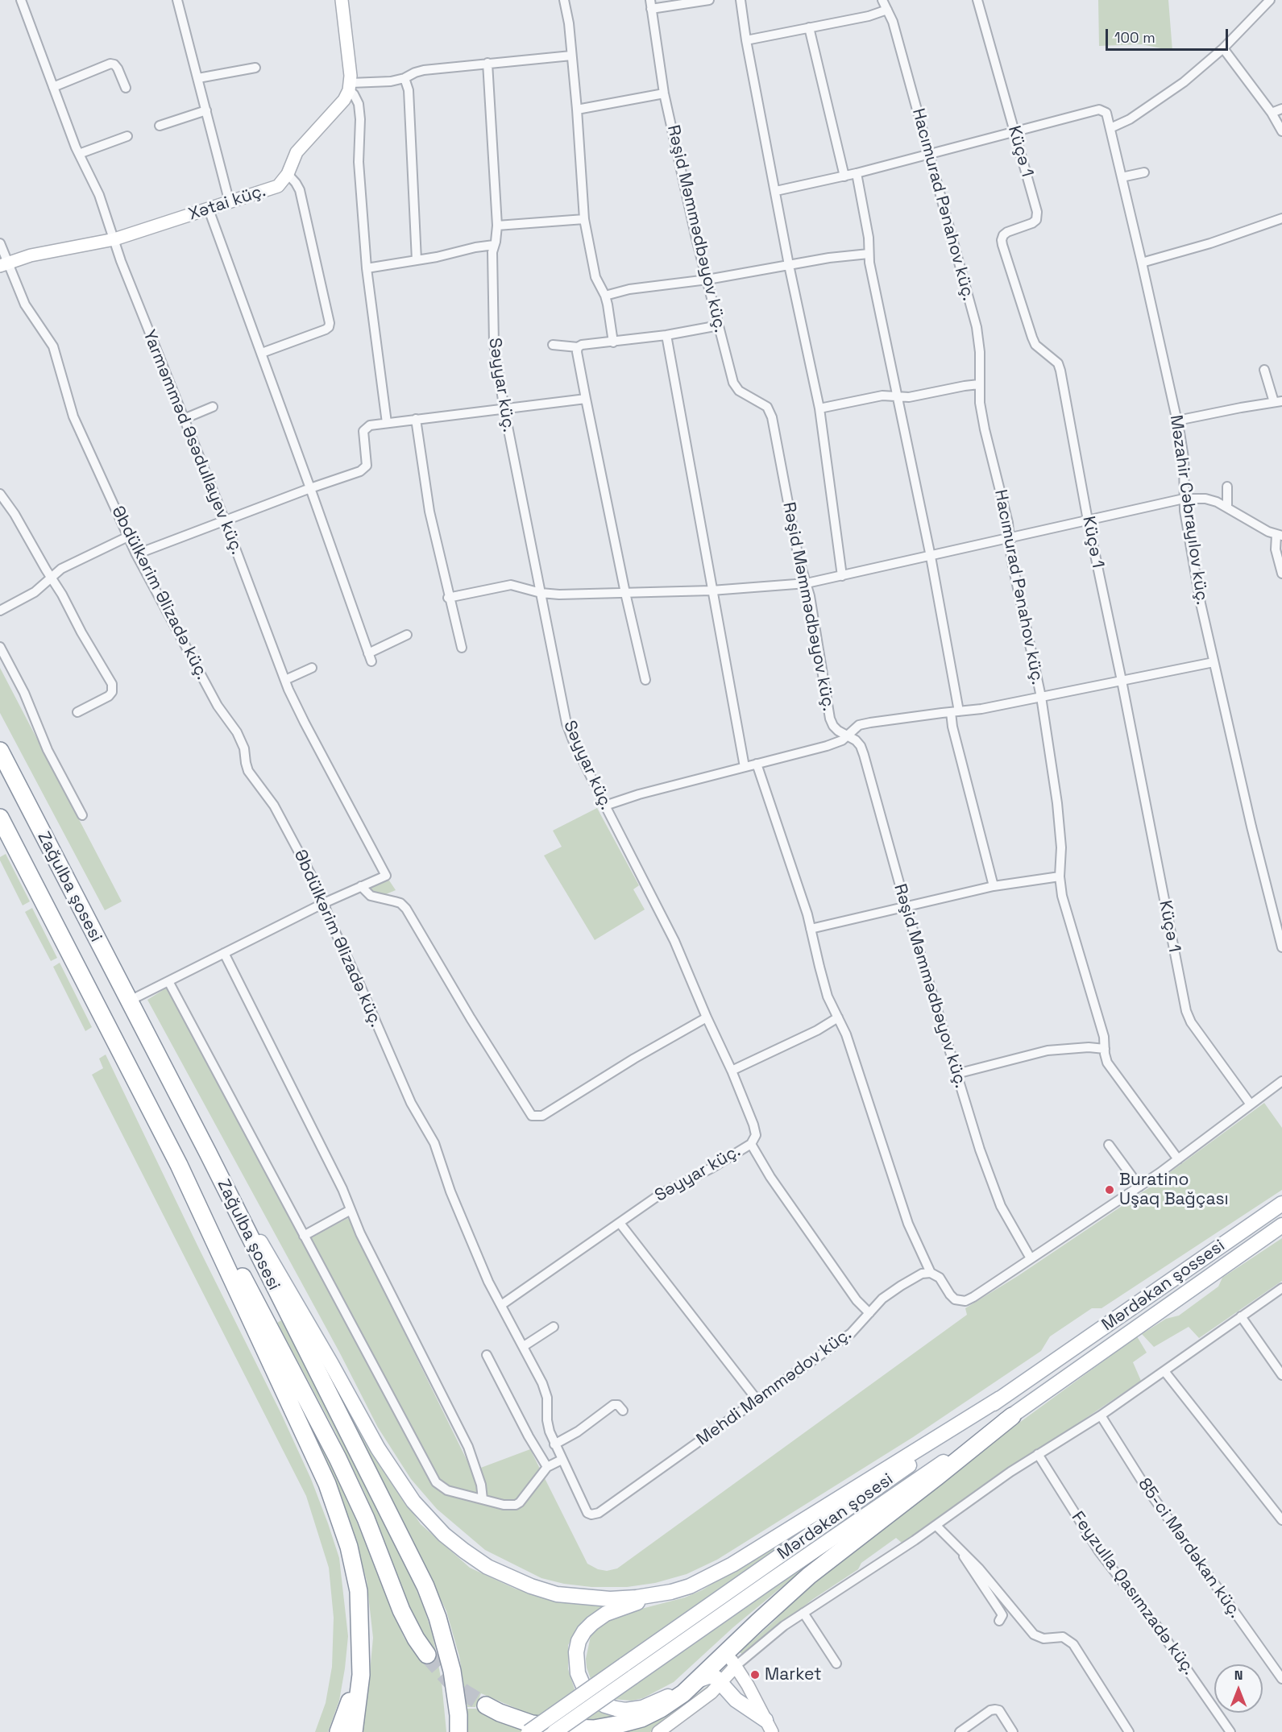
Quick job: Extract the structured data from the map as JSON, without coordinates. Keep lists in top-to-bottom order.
{
  "streets": {
    "highway": ["Zağulba şosesi"],
    "main road": ["Mərdəkan şossesi", "Mərdəkan şosesi"],
    "street": [
      "Küçə 1",
      "Xətai küç.",
      "Hacımurad Pənahov küç.",
      "Rəşid Məmmədbəyov küç.",
      "Səyyar küç.",
      "Yarməmməd Əsədullayev küç.",
      "Məzahir Cəbrayılov küç.",
      "Əbdülkərim Əlizadə küç.",
      "Mehdi Məmmədov küç.",
      "85-ci Mərdəkan küç.",
      "Feyzulla Qasımzadə küç."
    ]
  },
  "crossings": [
    ["Küçə 1", "Məzahir Cəbrayılov küç."],
    ["Xətai küç.", "Yarməmməd Əsədullayev küç."],
    ["Xətai küç.", "Əbdülkərim Əlizadə küç."],
    ["Səyyar küç.", "Əbdülkərim Əlizadə küç."],
    ["Əbdülkərim Əlizadə küç.", "Mehdi Məmmədov küç."],
    ["Mərdəkan şossesi", "Mərdəkan şosesi"]
  ],
  "places": ["Buratino Uşaq Bağçası", "Market"],
  "scale_bar": "100 m",
  "north": "top"
}
